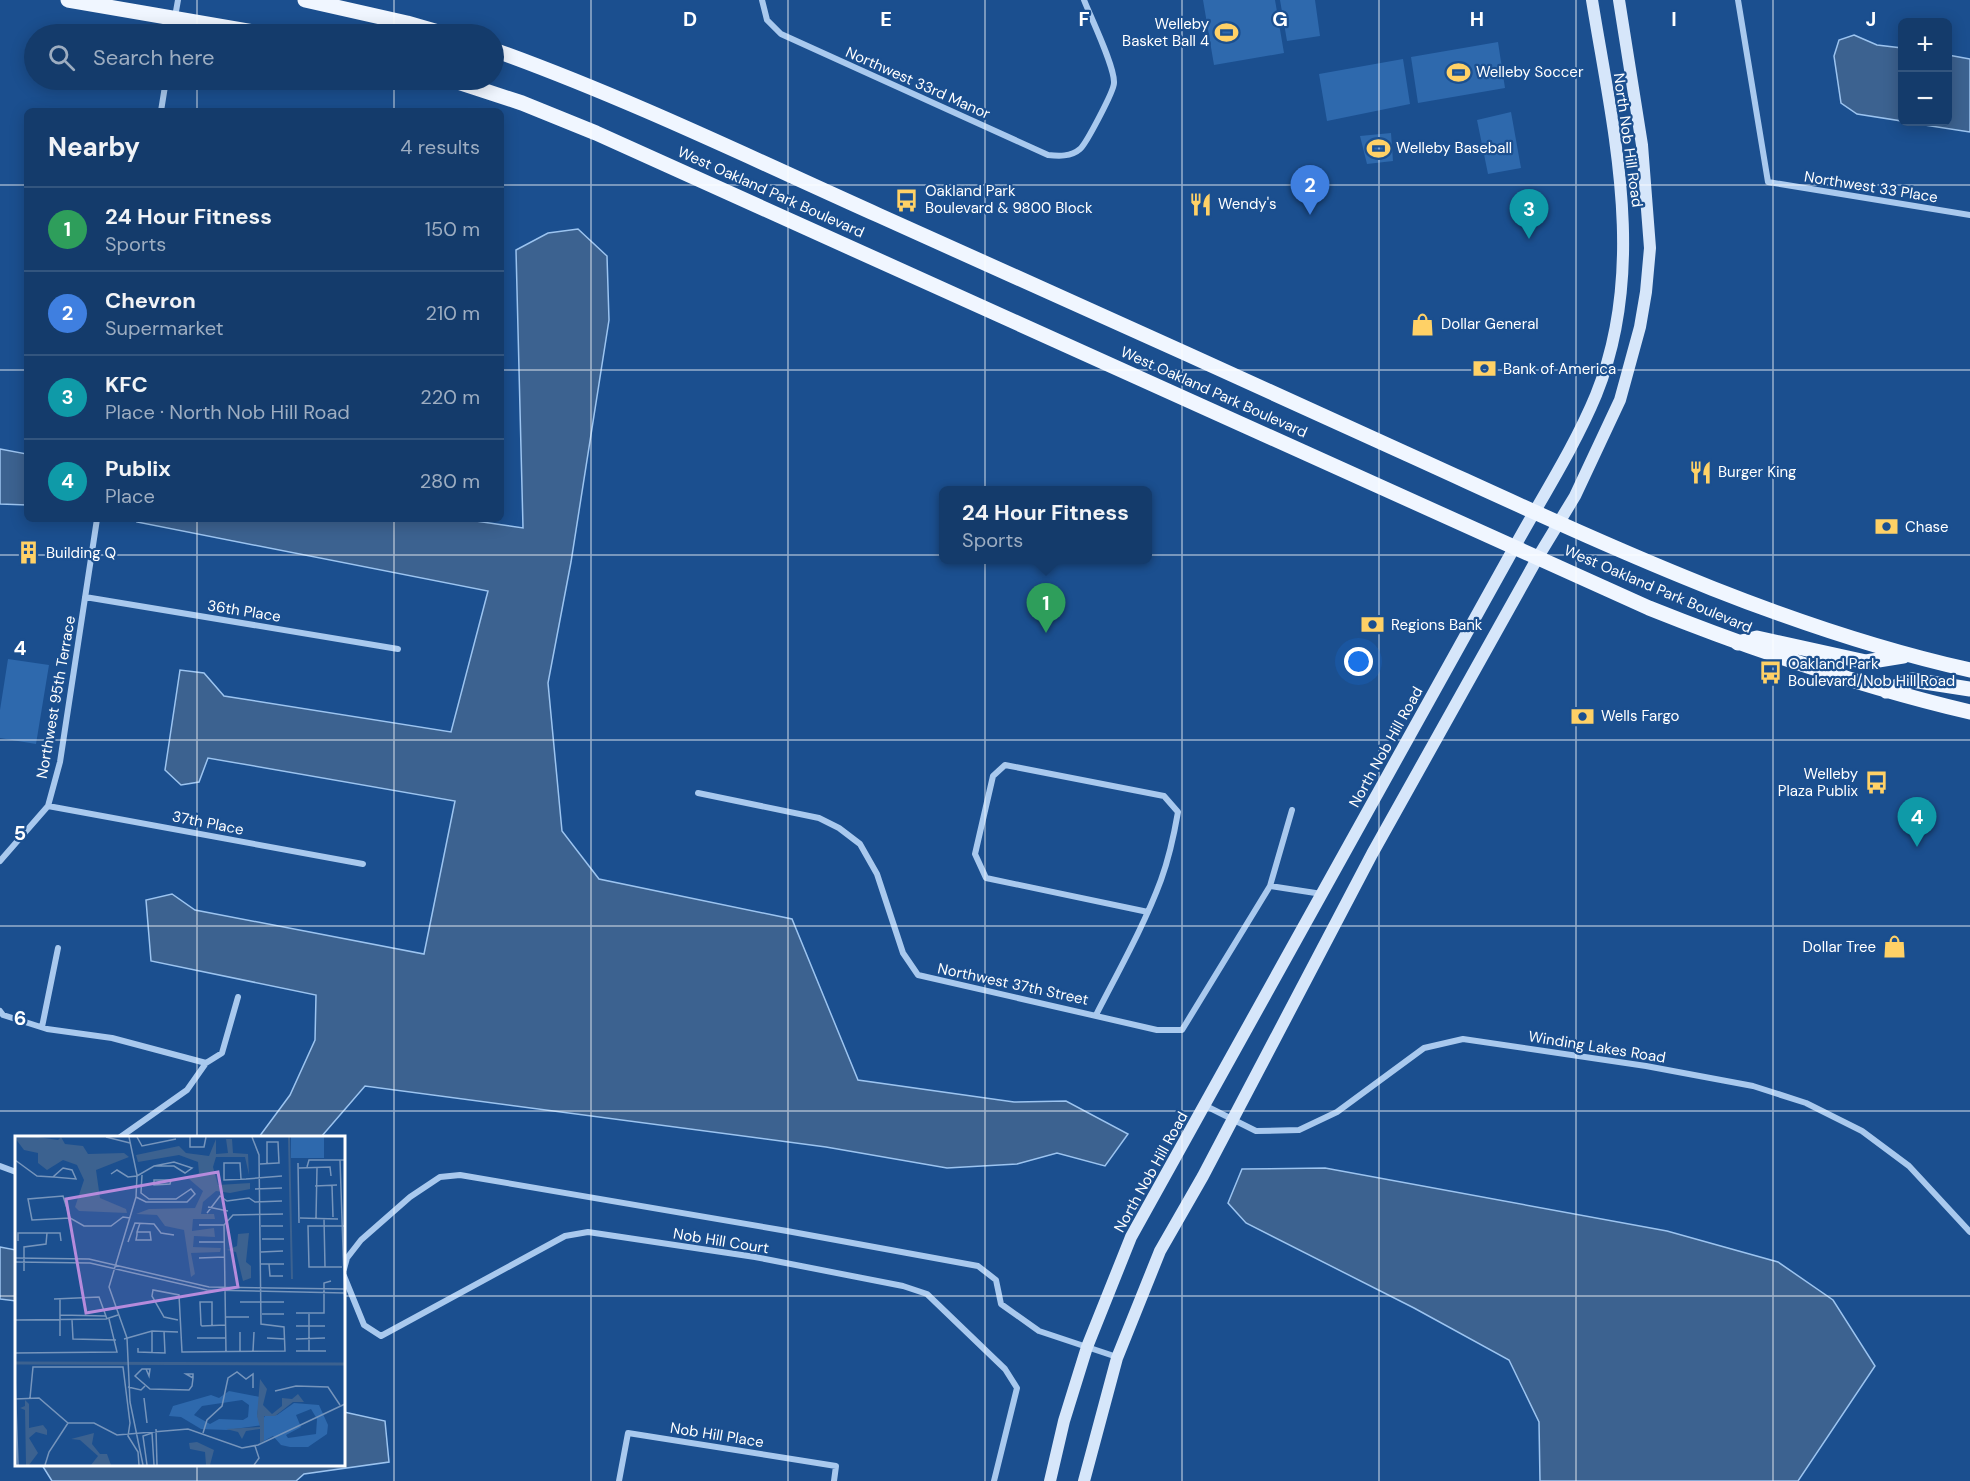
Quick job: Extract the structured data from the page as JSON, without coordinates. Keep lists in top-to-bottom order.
{
  "streets": {
    "main road": ["North Nob Hill Road", "West Oakland Park Boulevard"],
    "street": [
      "Northwest 33rd Manor",
      "Northwest 33 Place",
      "36th Place",
      "Northwest 95th Terrace",
      "37th Place",
      "Northwest 37th Street",
      "Winding Lakes Road",
      "Nob Hill Court",
      "Nob Hill Place"
    ]
  },
  "crossings": [
    ["North Nob Hill Road", "West Oakland Park Boulevard"],
    ["North Nob Hill Road", "Winding Lakes Road"],
    ["North Nob Hill Road", "Nob Hill Court"],
    ["36th Place", "Northwest 95th Terrace"],
    ["Northwest 95th Terrace", "37th Place"]
  ],
  "places": {
    "sports": ["Welleby Basket Ball 4", "Welleby Soccer", "Welleby Baseball"],
    "bus stop": ["Oakland Park Boulevard & 9800 Block", "Oakland Park Boulevard/Nob Hill Road", "Welleby Plaza Publix"],
    "restaurant": ["Wendy's", "Burger King"],
    "shop": ["Dollar General", "Dollar Tree"],
    "bank": [
      "Bank of America",
      "Chase",
      "Regions Bank",
      "Wells Fargo"
    ],
    "building": ["Building Q"]
  },
  "page": {
    "map_buttons": ["+", "−"],
    "search": "Search here",
    "heading": ["Nearby", "4 results"],
    "pins": [
      "2",
      "3",
      "1",
      "4"
    ],
    "list": [
      {
        "mark": "1",
        "name": "24 Hour Fitness",
        "note": "Sports",
        "value": "150 m"
      },
      {
        "mark": "2",
        "name": "Chevron",
        "note": "Supermarket",
        "value": "210 m"
      },
      {
        "mark": "3",
        "name": "KFC",
        "note": "Place · North Nob Hill Road",
        "value": "220 m"
      },
      {
        "mark": "4",
        "name": "Publix",
        "note": "Place",
        "value": "280 m"
      }
    ],
    "popup": ["24 Hour Fitness", "Sports"]
  },
  "grid": {
    "columns": [
      "D",
      "E",
      "F",
      "G",
      "H",
      "I",
      "J"
    ],
    "rows": ["4", "5", "6"]
  }
}
